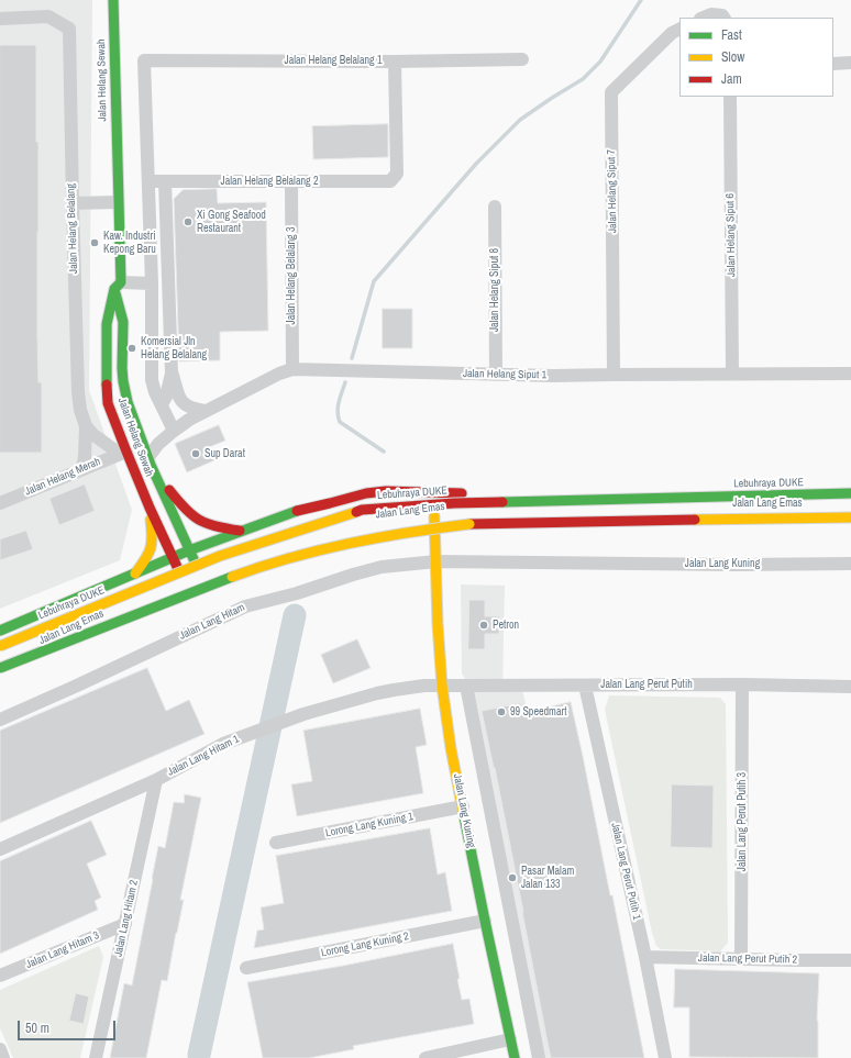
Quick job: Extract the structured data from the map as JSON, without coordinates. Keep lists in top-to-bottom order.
{
  "streets": {
    "main road": [
      "Jalan Helang Sewah",
      "Lebuhraya DUKE",
      "Jalan Lang Emas",
      "Jalan Lang Kuning"
    ],
    "street": [
      "Jalan Helang Belalang 1",
      "Jalan Helang Belalang 2",
      "Jalan Helang Siput 7",
      "Jalan Helang Belalang",
      "Jalan Helang Siput 6",
      "Jalan Helang Belalang 3",
      "Jalan Helang Siput 8",
      "Jalan Helang Siput 1",
      "Jalan Helang Merah",
      "Jalan Lang Hitam",
      "Jalan Lang Perut Putih",
      "Jalan Lang Hitam 1",
      "Jalan Lang Perut Putih 3",
      "Lorong Lang Kuning 1",
      "Jalan Lang Perut Putih 1",
      "Jalan Lang Hitam 2",
      "Lorong Lang Kuning 2",
      "Jalan Lang Hitam 3",
      "Jalan Lang Perut Putih 2"
    ]
  },
  "crossings": [
    ["Jalan Helang Belalang 1", "Jalan Helang Belalang 2"],
    ["Jalan Helang Sewah", "Jalan Helang Siput 1"],
    ["Jalan Helang Sewah", "Jalan Helang Merah"],
    ["Jalan Helang Sewah", "Jalan Lang Emas"],
    ["Jalan Helang Belalang 2", "Jalan Helang Belalang 3"],
    ["Jalan Helang Siput 7", "Jalan Helang Siput 1"],
    ["Jalan Helang Belalang", "Jalan Helang Merah"],
    ["Jalan Helang Siput 6", "Jalan Helang Siput 1"],
    ["Jalan Helang Belalang 3", "Jalan Helang Siput 1"],
    ["Jalan Helang Siput 8", "Jalan Helang Siput 1"],
    ["Jalan Lang Emas", "Jalan Lang Kuning"],
    ["Jalan Lang Kuning", "Jalan Lang Hitam"],
    ["Jalan Lang Kuning", "Jalan Lang Perut Putih"],
    ["Jalan Lang Kuning", "Jalan Lang Hitam 1"],
    ["Jalan Lang Kuning", "Lorong Lang Kuning 1"],
    ["Jalan Lang Kuning", "Lorong Lang Kuning 2"],
    ["Jalan Lang Perut Putih", "Jalan Lang Hitam 1"],
    ["Jalan Lang Perut Putih", "Jalan Lang Perut Putih 3"],
    ["Jalan Lang Perut Putih", "Jalan Lang Perut Putih 1"],
    ["Jalan Lang Hitam 1", "Jalan Lang Hitam 2"],
    ["Jalan Lang Perut Putih 3", "Jalan Lang Perut Putih 2"],
    ["Jalan Lang Perut Putih 1", "Jalan Lang Perut Putih 2"],
    ["Jalan Lang Hitam 2", "Jalan Lang Hitam 3"]
  ],
  "places": [
    "Xi Gong Seafood Restaurant",
    "Kaw. Industri Kepong Baru",
    "Komersial Jln Helang Belalang",
    "Sup Darat",
    "Petron",
    "99 Speedmart",
    "Pasar Malam Jalan 133"
  ],
  "legend": ["Fast", "Slow", "Jam"],
  "scale_bar": "50 m"
}
